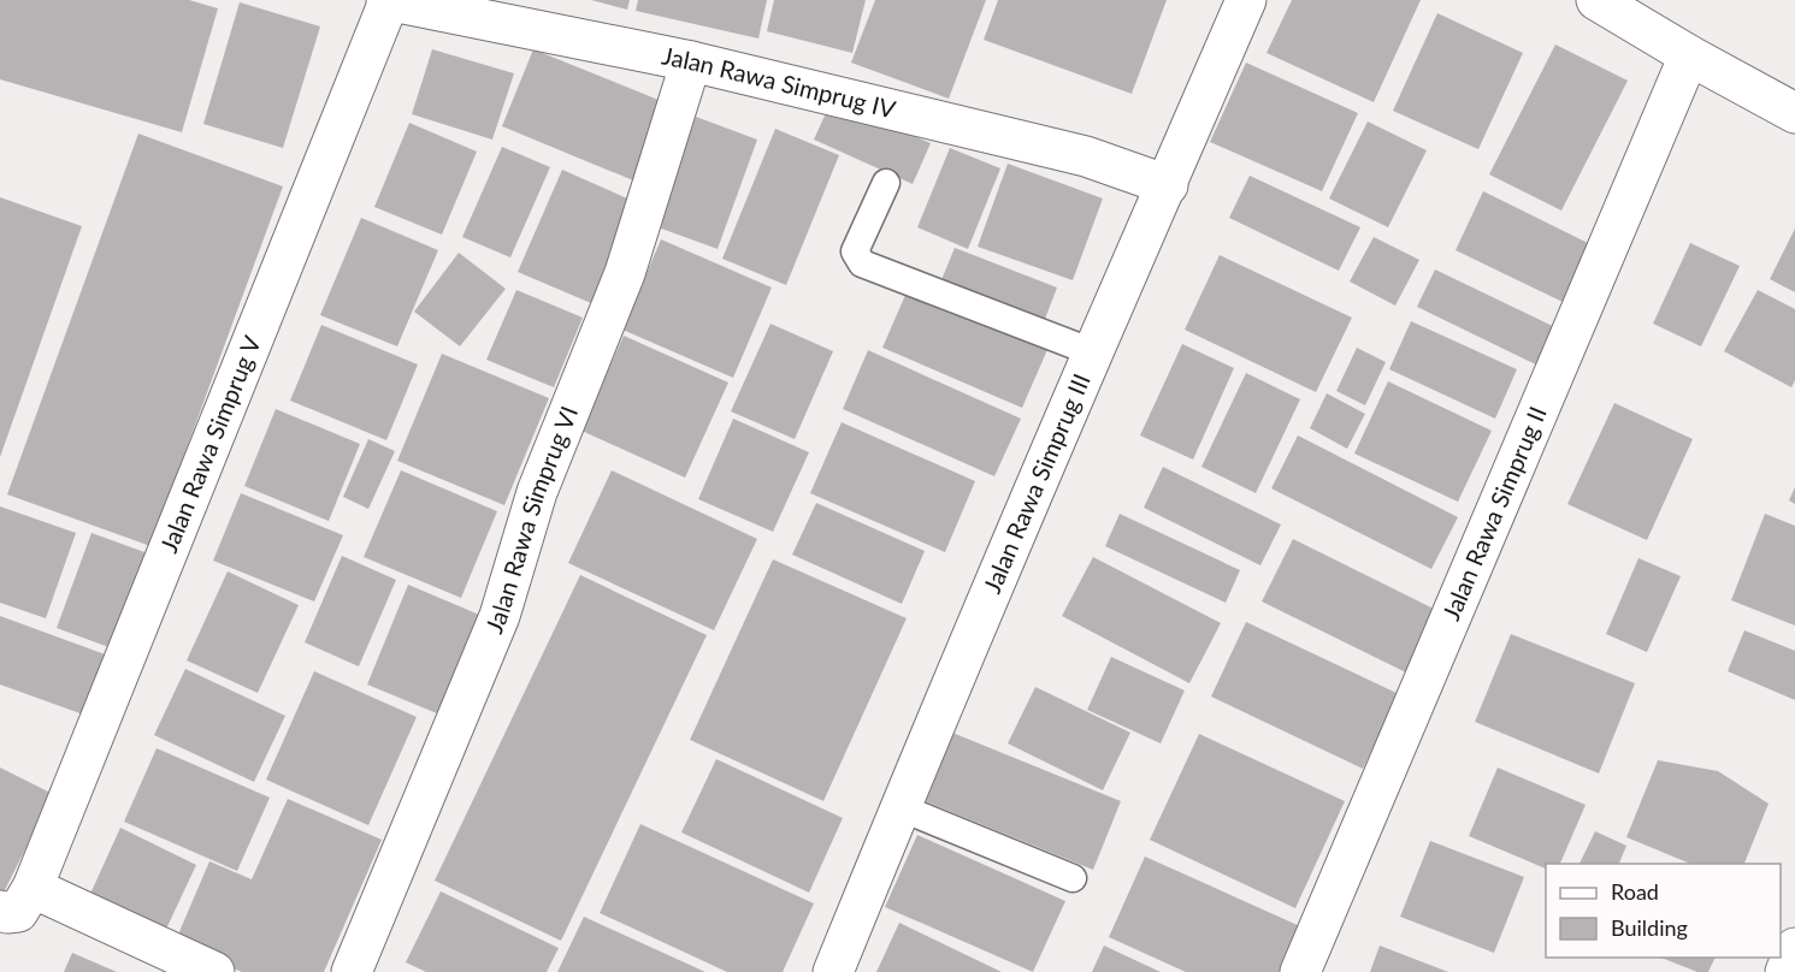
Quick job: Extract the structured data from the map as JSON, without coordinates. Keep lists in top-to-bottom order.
{
  "streets": {
    "street": [
      "Jalan Rawa Simprug IV",
      "Jalan Rawa Simprug V",
      "Jalan Rawa Simprug III",
      "Jalan Rawa Simprug II",
      "Jalan Rawa Simprug VI"
    ]
  },
  "crossings": [
    ["Jalan Rawa Simprug IV", "Jalan Rawa Simprug V"],
    ["Jalan Rawa Simprug IV", "Jalan Rawa Simprug III"],
    ["Jalan Rawa Simprug IV", "Jalan Rawa Simprug VI"]
  ],
  "legend": ["Road", "Building"]
}
